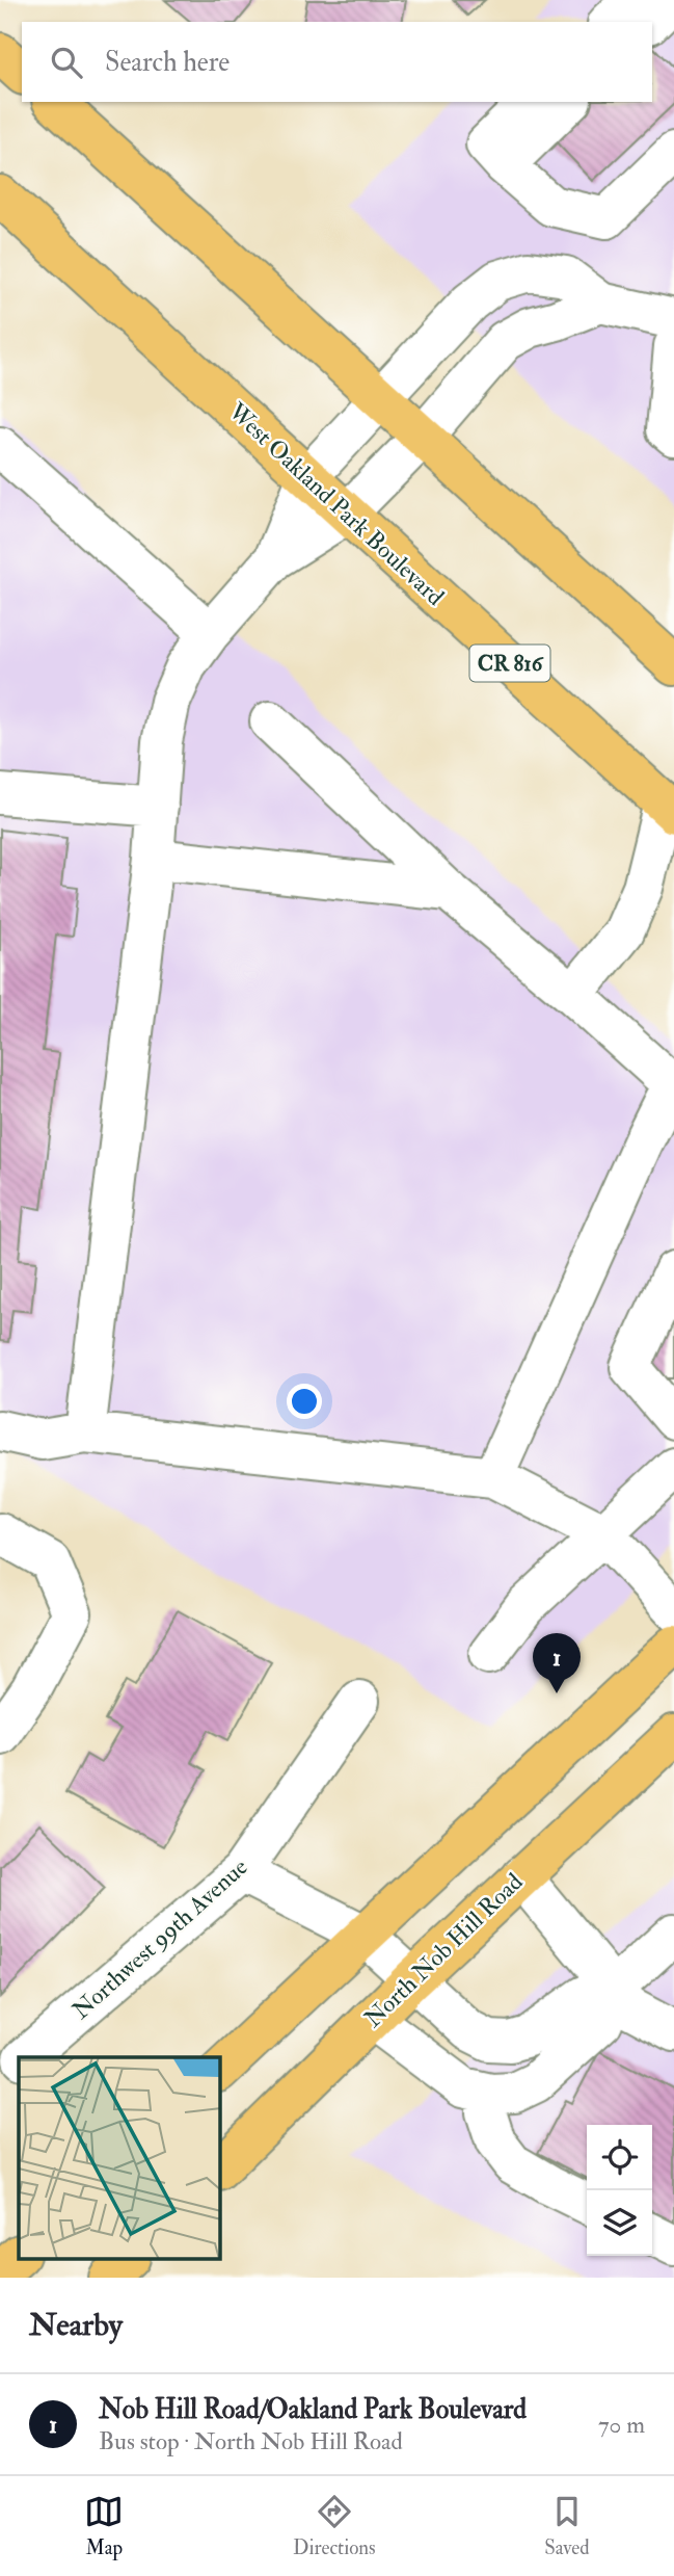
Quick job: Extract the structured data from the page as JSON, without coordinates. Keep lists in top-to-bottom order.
{
  "streets": {
    "main road": ["West Oakland Park Boulevard", "CR 816", "North Nob Hill Road"],
    "street": ["Northwest 99th Avenue"]
  },
  "page": {
    "search": "Search here",
    "pins": "1",
    "heading": "Nearby",
    "list": [
      {
        "mark": "1",
        "name": "Nob Hill Road/Oakland Park Boulevard",
        "note": "Bus stop · North Nob Hill Road",
        "value": "70 m"
      }
    ],
    "nav": ["Map", "Directions", "Saved"]
  }
}
